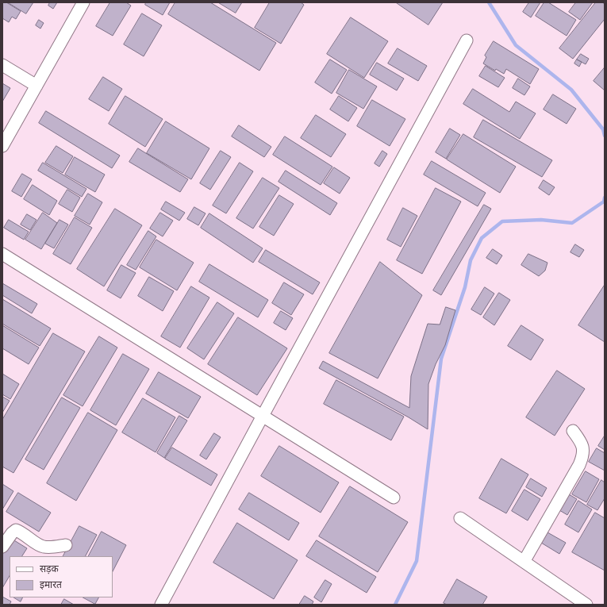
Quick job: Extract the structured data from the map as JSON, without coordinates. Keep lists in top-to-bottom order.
{
  "legend": ["सड़क", "इमारत"]
}
